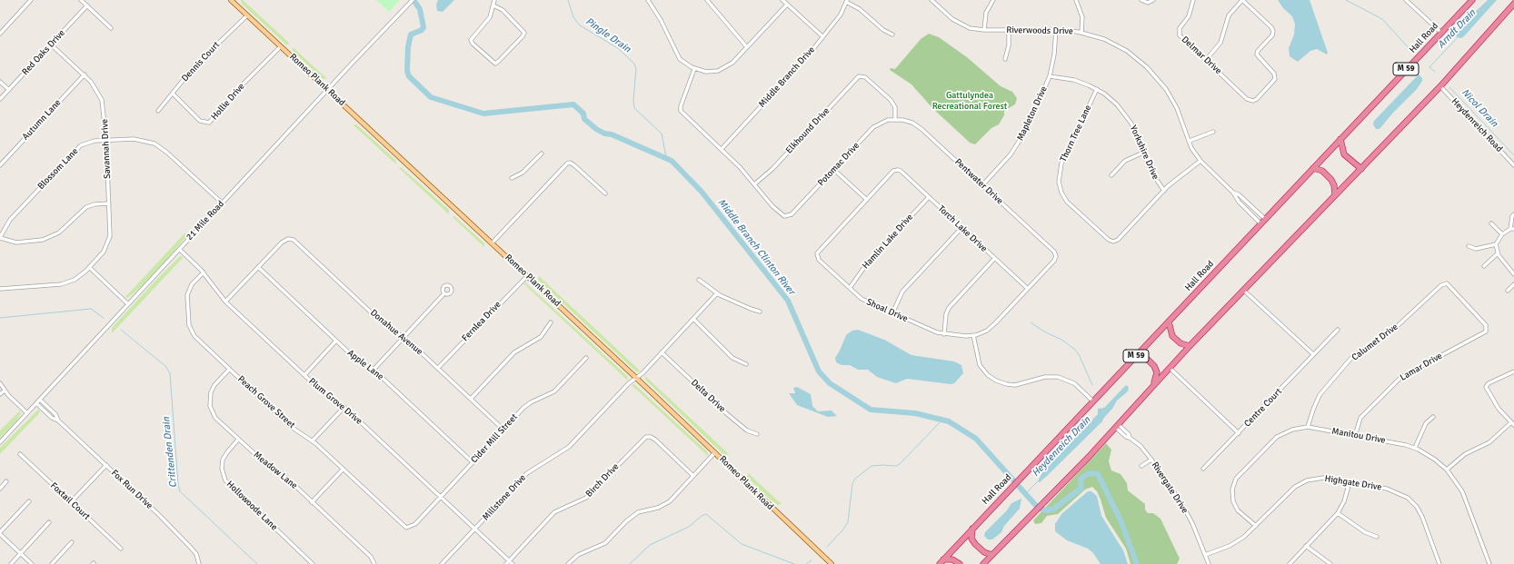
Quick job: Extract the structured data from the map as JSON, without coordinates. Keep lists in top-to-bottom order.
{
  "streets": {
    "highway": ["Hall Road", "M 59"],
    "main road": ["Romeo Plank Road"],
    "street": [
      "Riverwoods Drive",
      "Red Oaks Drive",
      "Delmar Drive",
      "Dennis Court",
      "Middle Branch Drive",
      "Hollie Drive",
      "Mapleton Drive",
      "Autumn Lane",
      "Heydenreich Road",
      "Elkhound Drive",
      "Thorn Tree Lane",
      "Savannah Drive",
      "Yorkshire Drive",
      "Potomac Drive",
      "Blossom Lane",
      "Pentwater Drive",
      "21 Mile Road",
      "Torch Lake Drive",
      "Hamlin Lake Drive",
      "Shoal Drive",
      "Fernlea Drive",
      "Donahue Avenue",
      "Calumet Drive",
      "Apple Lane",
      "Lamar Drive",
      "Delta Drive",
      "Plum Grove Drive",
      "Peach Grove Street",
      "Centre Court",
      "Manitou Drive",
      "Cider Mill Street",
      "Meadow Lane",
      "Birch Drive",
      "Highgate Drive",
      "Rivergate Drive",
      "Fox Run Drive",
      "Millstone Drive",
      "Foxtail Court",
      "Hollowoode Lane"
    ]
  },
  "crossings": [
    ["Riverwoods Drive", "Hall Road"],
    ["Riverwoods Drive", "Mapleton Drive"],
    ["Red Oaks Drive", "Savannah Drive"],
    ["Dennis Court", "Romeo Plank Road"],
    ["Dennis Court", "Hollie Drive"],
    ["Romeo Plank Road", "Hollie Drive"],
    ["Romeo Plank Road", "21 Mile Road"],
    ["Romeo Plank Road", "Fernlea Drive"],
    ["Romeo Plank Road", "Millstone Drive"],
    ["Mapleton Drive", "Yorkshire Drive"],
    ["Mapleton Drive", "Pentwater Drive"],
    ["Autumn Lane", "Savannah Drive"],
    ["Elkhound Drive", "Potomac Drive"],
    ["Elkhound Drive", "Pentwater Drive"],
    ["Thorn Tree Lane", "Yorkshire Drive"],
    ["Savannah Drive", "Blossom Lane"],
    ["Potomac Drive", "Pentwater Drive"],
    ["Blossom Lane", "21 Mile Road"],
    ["Pentwater Drive", "Torch Lake Drive"],
    ["21 Mile Road", "Plum Grove Drive"],
    ["21 Mile Road", "Fox Run Drive"],
    ["Torch Lake Drive", "Hamlin Lake Drive"],
    ["Torch Lake Drive", "Shoal Drive"],
    ["Hamlin Lake Drive", "Shoal Drive"],
    ["Fernlea Drive", "Donahue Avenue"],
    ["Donahue Avenue", "Apple Lane"],
    ["Donahue Avenue", "Cider Mill Street"],
    ["Calumet Drive", "Lamar Drive"],
    ["Calumet Drive", "Manitou Drive"],
    ["Apple Lane", "Cider Mill Street"],
    ["Lamar Drive", "Manitou Drive"],
    ["Delta Drive", "Millstone Drive"],
    ["Plum Grove Drive", "Peach Grove Street"],
    ["Plum Grove Drive", "Cider Mill Street"],
    ["Plum Grove Drive", "Birch Drive"],
    ["Plum Grove Drive", "Millstone Drive"],
    ["Peach Grove Street", "Cider Mill Street"],
    ["Peach Grove Street", "Meadow Lane"],
    ["Manitou Drive", "Highgate Drive"],
    ["Meadow Lane", "Hollowoode Lane"],
    ["Highgate Drive", "Rivergate Drive"]
  ],
  "water": [
    "Arndt Drain",
    "Pingle Drain",
    "Nicol Drain",
    "Middle Branch Clinton River",
    "Heydenreich Drain",
    "Crittenden Drain"
  ],
  "parks": ["Gattulyndea Recreational Forest"]
}
